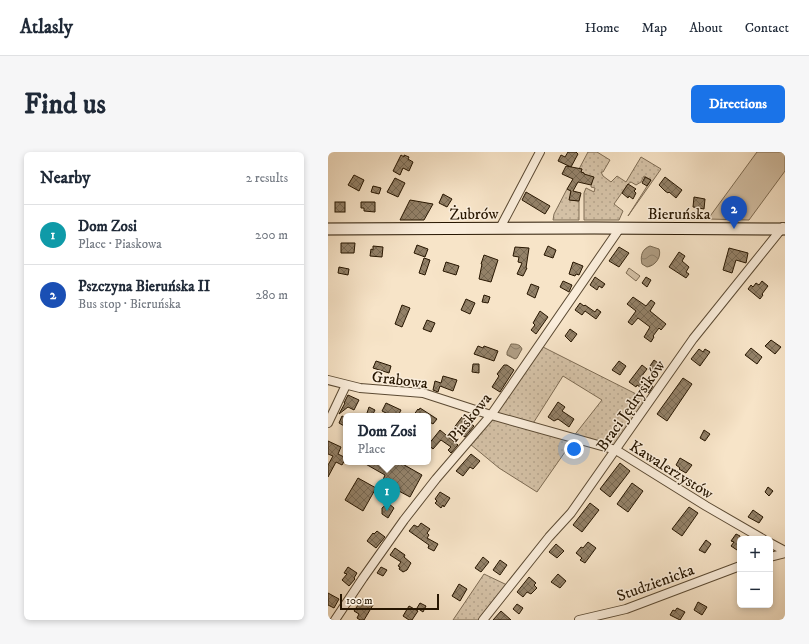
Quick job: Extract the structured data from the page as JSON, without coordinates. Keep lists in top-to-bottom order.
{
  "streets": {
    "main road": ["Żubrów", "Bieruńska"],
    "street": [
      "Grabowa",
      "Braci Jędrysików",
      "Piaskowa",
      "Kawalerzystów",
      "Studzienicka"
    ]
  },
  "crossings": [
    ["Żubrów", "Bieruńska"],
    ["Żubrów", "Piaskowa"],
    ["Bieruńska", "Braci Jędrysików"],
    ["Bieruńska", "Piaskowa"],
    ["Grabowa", "Piaskowa"],
    ["Grabowa", "Kawalerzystów"],
    ["Braci Jędrysików", "Kawalerzystów"],
    ["Piaskowa", "Kawalerzystów"]
  ],
  "scale_bar": "100 m",
  "page": {
    "header": "Atlasly",
    "nav": [
      "Home",
      "Map",
      "About",
      "Contact"
    ],
    "buttons": "Directions",
    "title": "Find us",
    "heading": ["Nearby", "2 results"],
    "pins": ["2", "1"],
    "list": [
      {
        "mark": "1",
        "name": "Dom Zosi",
        "note": "Place · Piaskowa",
        "value": "200 m"
      },
      {
        "mark": "2",
        "name": "Pszczyna Bieruńska II",
        "note": "Bus stop · Bieruńska",
        "value": "280 m"
      }
    ],
    "popup": ["Dom Zosi", "Place"],
    "map_buttons": ["+", "−"],
    "scale": "100 m"
  }
}
